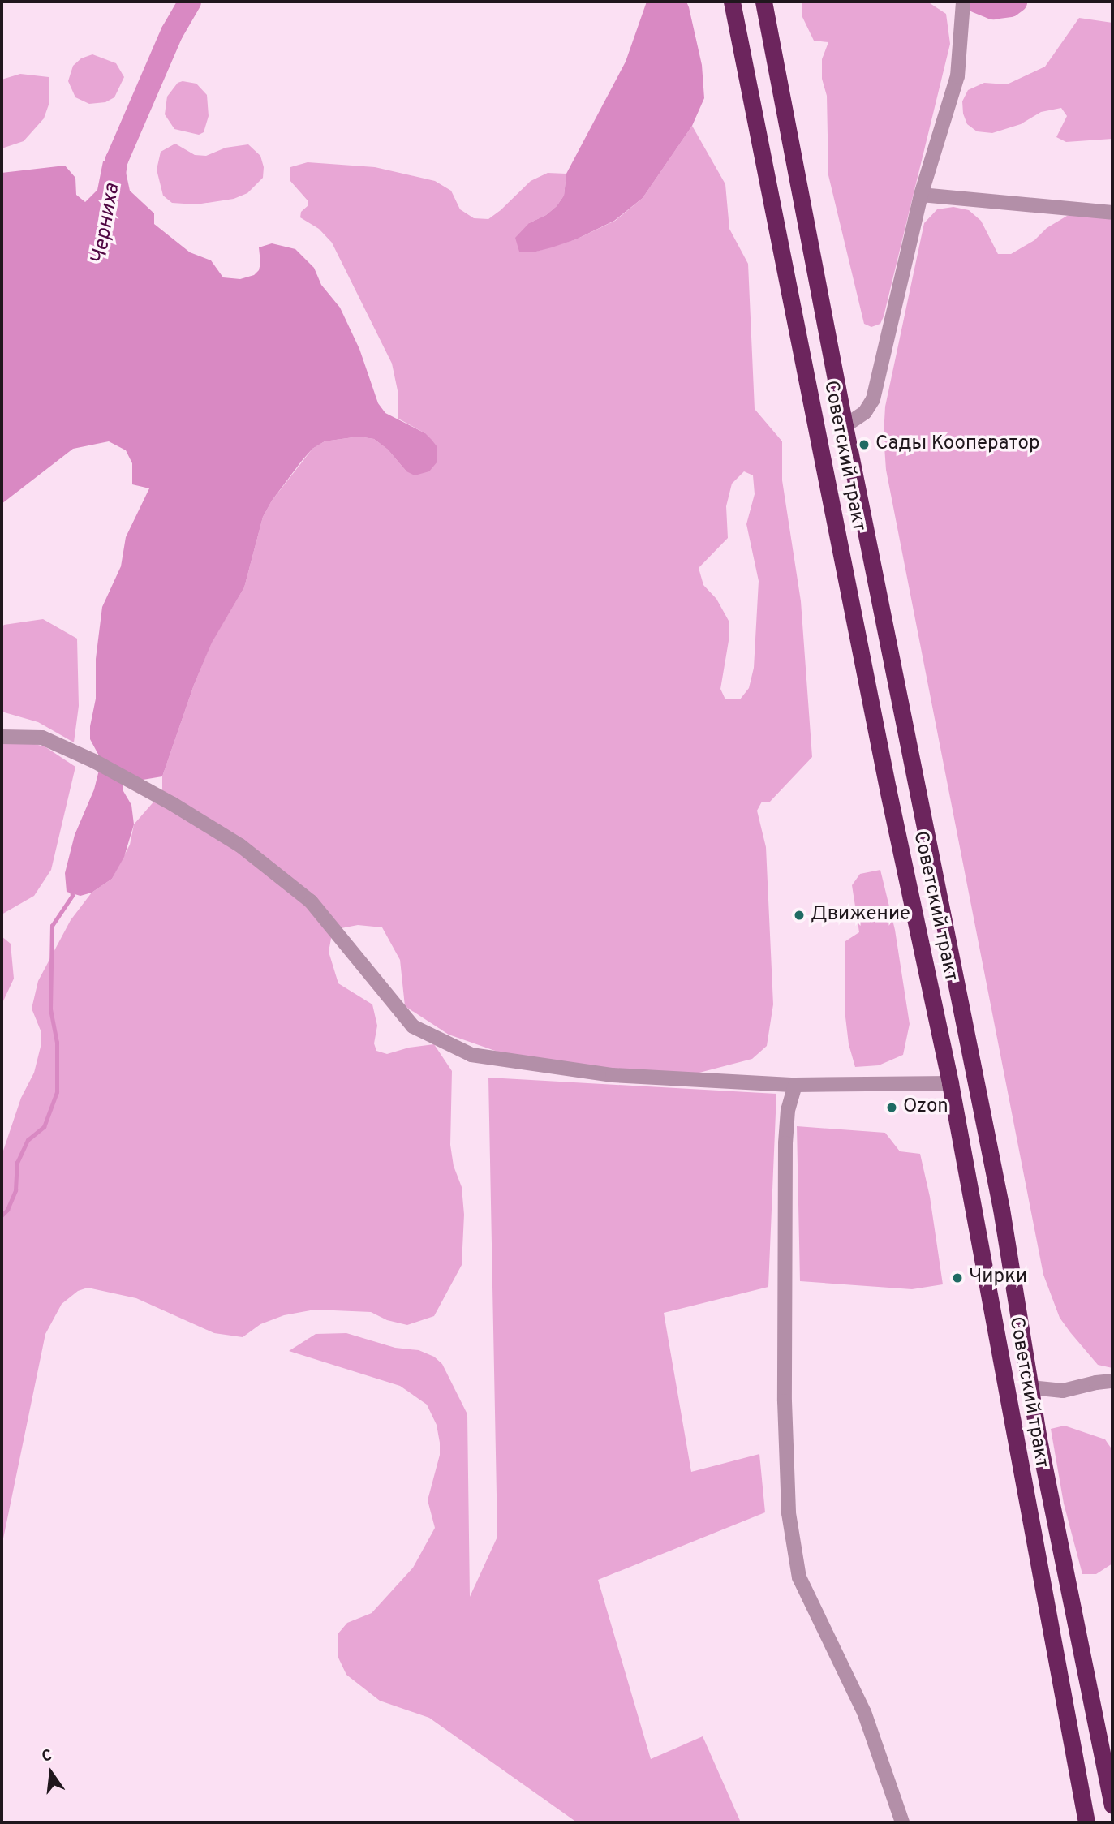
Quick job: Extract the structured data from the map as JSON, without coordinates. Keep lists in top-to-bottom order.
{
  "streets": {
    "highway": ["Советский тракт"]
  },
  "water": ["Черниха"],
  "places": [
    "Сады Кооператор",
    "Движение",
    "Ozon",
    "Чирки"
  ],
  "north": "top"
}
